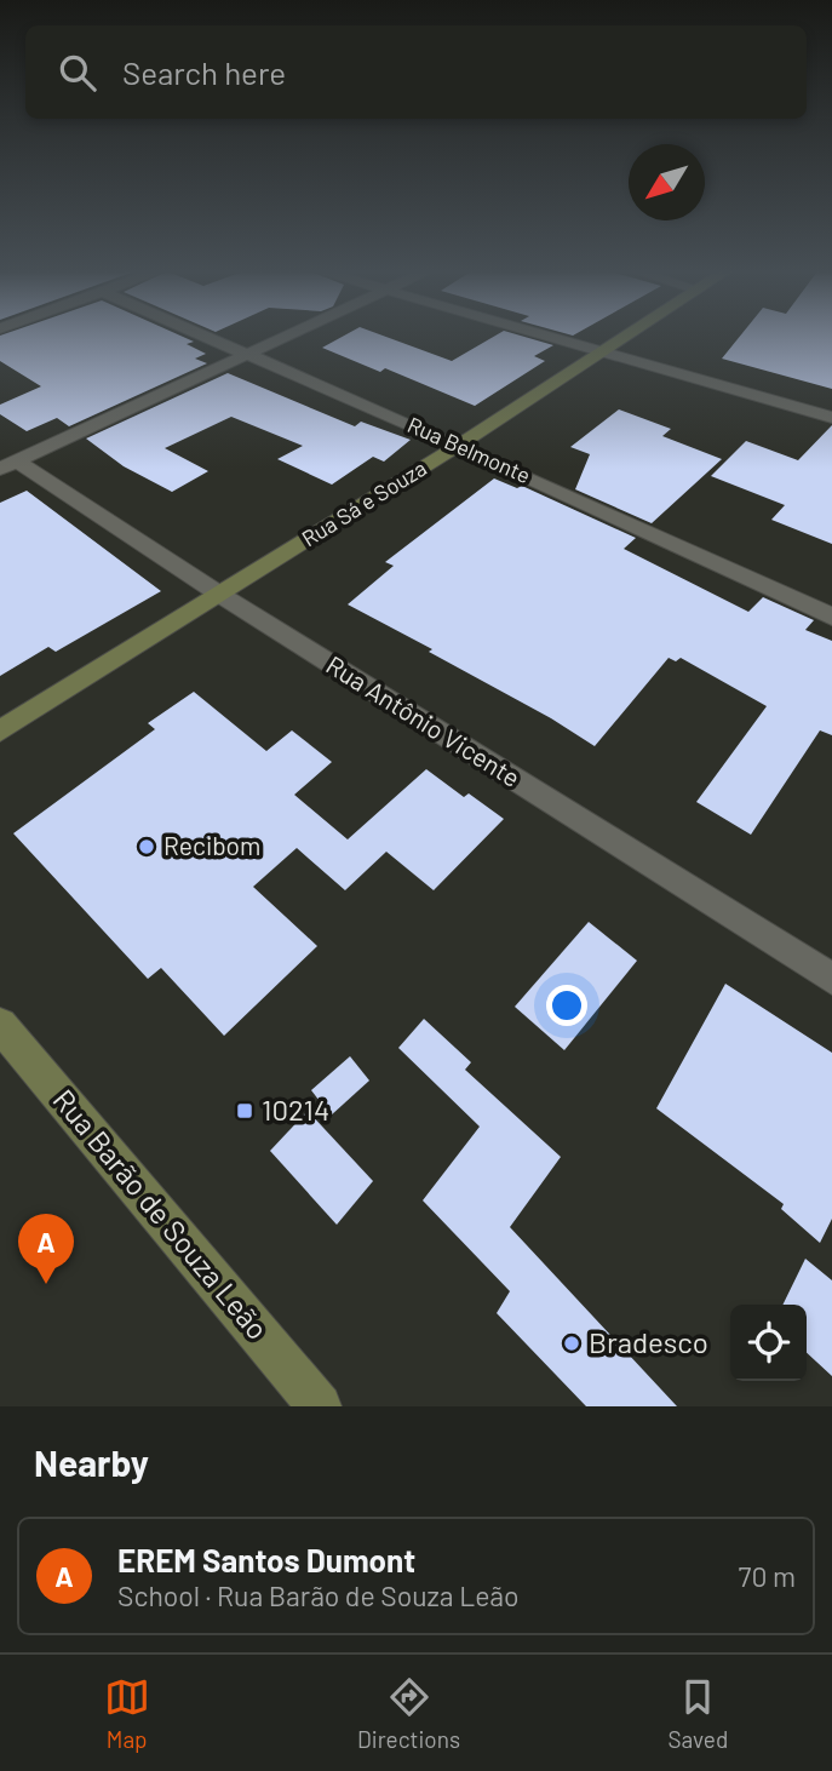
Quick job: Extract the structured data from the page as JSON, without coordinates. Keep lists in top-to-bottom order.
{
  "streets": {
    "street": [
      "Rua Belmonte",
      "Rua Sá e Souza",
      "Rua Antônio Vicente",
      "Rua Barão de Souza Leão"
    ]
  },
  "crossings": [
    ["Rua Belmonte", "Rua Sá e Souza"],
    ["Rua Sá e Souza", "Rua Antônio Vicente"]
  ],
  "places": {
    "other": ["Recibom", "Bradesco"],
    "transit": ["10214"]
  },
  "north": "bottom left",
  "page": {
    "search": "Search here",
    "pins": "A",
    "heading": "Nearby",
    "list": [
      {
        "mark": "A",
        "name": "EREM Santos Dumont",
        "note": "School · Rua Barão de Souza Leão",
        "value": "70 m"
      }
    ],
    "nav": ["Map", "Directions", "Saved"]
  }
}
